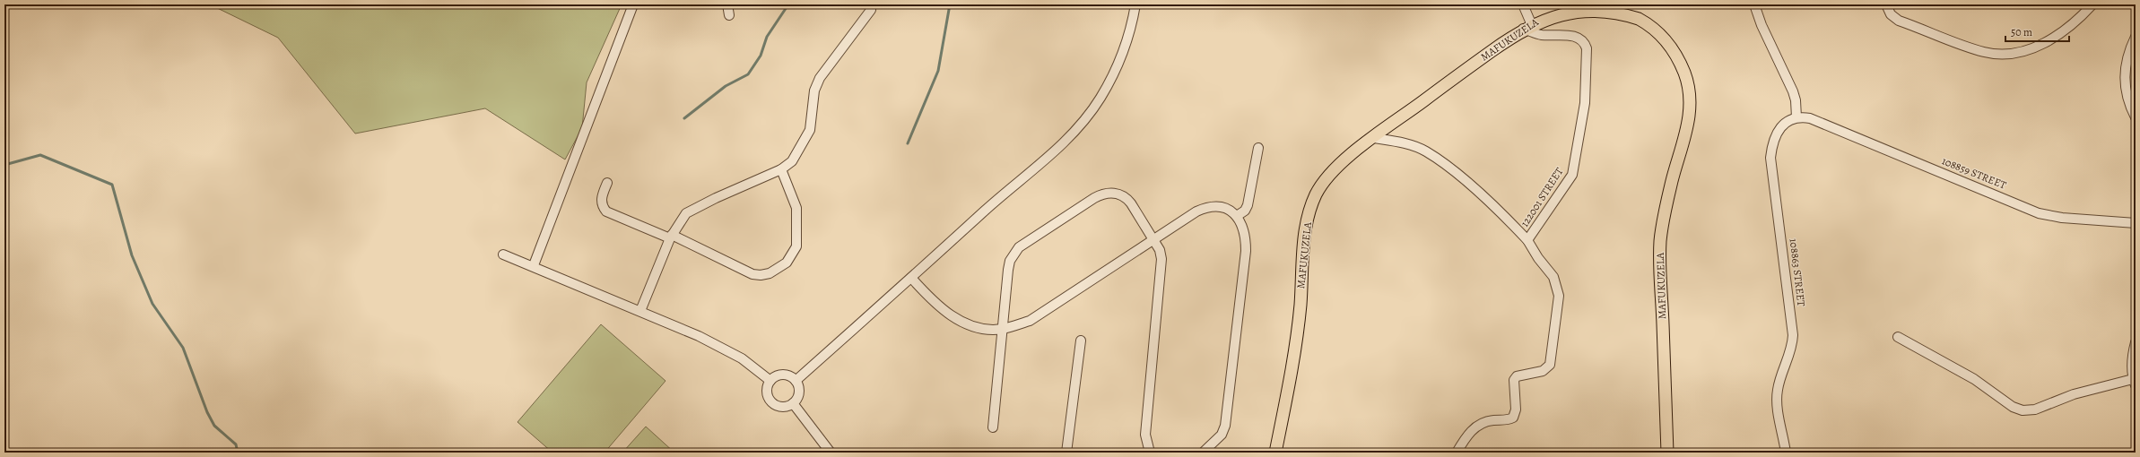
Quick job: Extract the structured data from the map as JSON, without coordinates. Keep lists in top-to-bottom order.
{
  "streets": {
    "main road": ["MAFUKUZELA"],
    "street": ["108859 STREET", "122001 STREET", "108863 STREET"]
  },
  "crossings": [
    ["MAFUKUZELA", "122001 STREET"],
    ["108859 STREET", "108863 STREET"]
  ],
  "scale_bar": "50 m"
}
